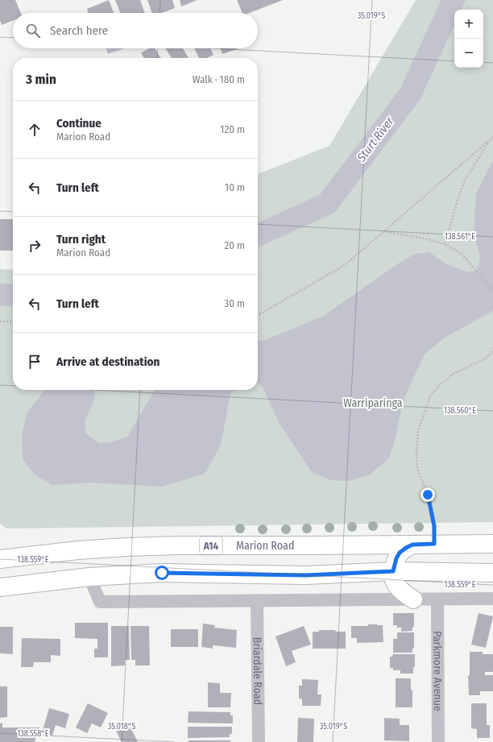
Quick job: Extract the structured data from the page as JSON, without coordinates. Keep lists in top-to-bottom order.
{
  "streets": {
    "main road": ["A14", "Marion Road"],
    "street": ["Briardale Road", "Parkmore Avenue"]
  },
  "water": ["Sturt River"],
  "parks": ["Warriparinga"],
  "page": {
    "map_buttons": ["+", "−"],
    "search": "Search here",
    "heading": ["3 min", "Walk · 180 m"],
    "list": [
      ["Continue", "Marion Road", "120 m"],
      ["Turn left", "10 m"],
      ["Turn right", "Marion Road", "20 m"],
      ["Turn left", "30 m"],
      "Arrive at destination"
    ]
  },
  "coordinates": [
    "35.019°S",
    "138.561°E",
    "138.560°E",
    "138.559°E",
    "35.018°S",
    "138.558°E"
  ]
}
